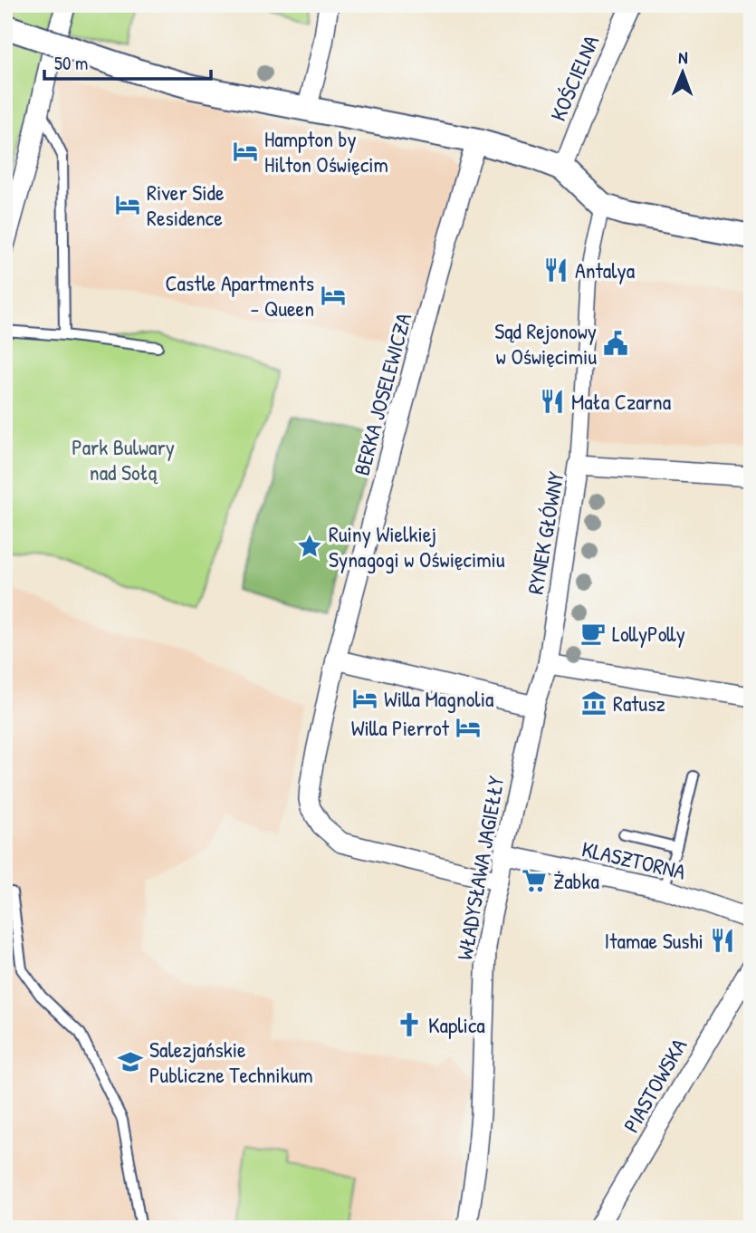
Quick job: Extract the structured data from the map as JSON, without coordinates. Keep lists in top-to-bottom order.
{
  "streets": {
    "street": [
      "KOŚCIELNA",
      "BERKA JOSELEWICZA",
      "RYNEK GŁÓWNY",
      "KLASZTORNA",
      "WŁADYSŁAWA JAGIEŁŁY",
      "PIASTOWSKA"
    ]
  },
  "crossings": [
    ["BERKA JOSELEWICZA", "WŁADYSŁAWA JAGIEŁŁY"],
    ["RYNEK GŁÓWNY", "WŁADYSŁAWA JAGIEŁŁY"],
    ["KLASZTORNA", "WŁADYSŁAWA JAGIEŁŁY"]
  ],
  "parks": ["Park Bulwary nad Sołą"],
  "places": {
    "hotel": [
      "Hampton by Hilton Oświęcim",
      "River Side Residence",
      "Castle Apartments - Queen",
      "Willa Magnolia",
      "Willa Pierrot"
    ],
    "restaurant": ["Antalya", "Mała Czarna", "Itamae Sushi"],
    "public building": ["Sąd Rejonowy w Oświęcimiu"],
    "place": ["Ruiny Wielkiej Synagogi w Oświęcimiu"],
    "cafe": ["LollyPolly"],
    "museum": ["Ratusz"],
    "supermarket": ["Żabka"],
    "church": ["Kaplica"],
    "school or university": ["Salezjańskie Publiczne Technikum"]
  },
  "scale_bar": "50 m",
  "north": "top"
}
